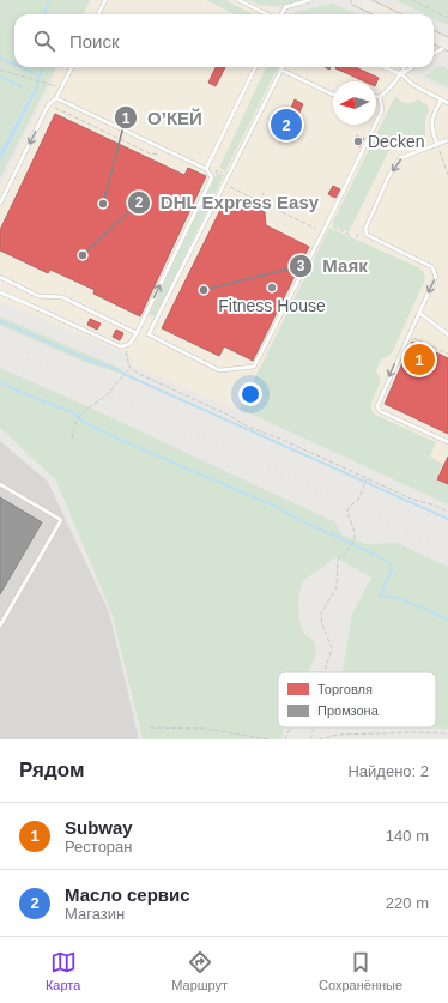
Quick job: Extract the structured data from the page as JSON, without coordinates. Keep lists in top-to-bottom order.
{
  "places": [
    "Decken",
    "О’КЕЙ",
    "DHL Express Easy",
    "Fitness House",
    "Маяк"
  ],
  "legend": ["Торговля", "Промзона"],
  "north": "left",
  "page": {
    "search": "Поиск",
    "pins": ["2", "1"],
    "heading": ["Рядом", "Найдено: 2"],
    "list": [
      {
        "mark": "1",
        "name": "Subway",
        "note": "Ресторан",
        "value": "140 m"
      },
      {
        "mark": "2",
        "name": "Масло сервис",
        "note": "Магазин",
        "value": "220 m"
      }
    ],
    "nav": ["Карта", "Маршрут", "Сохранённые"]
  }
}
